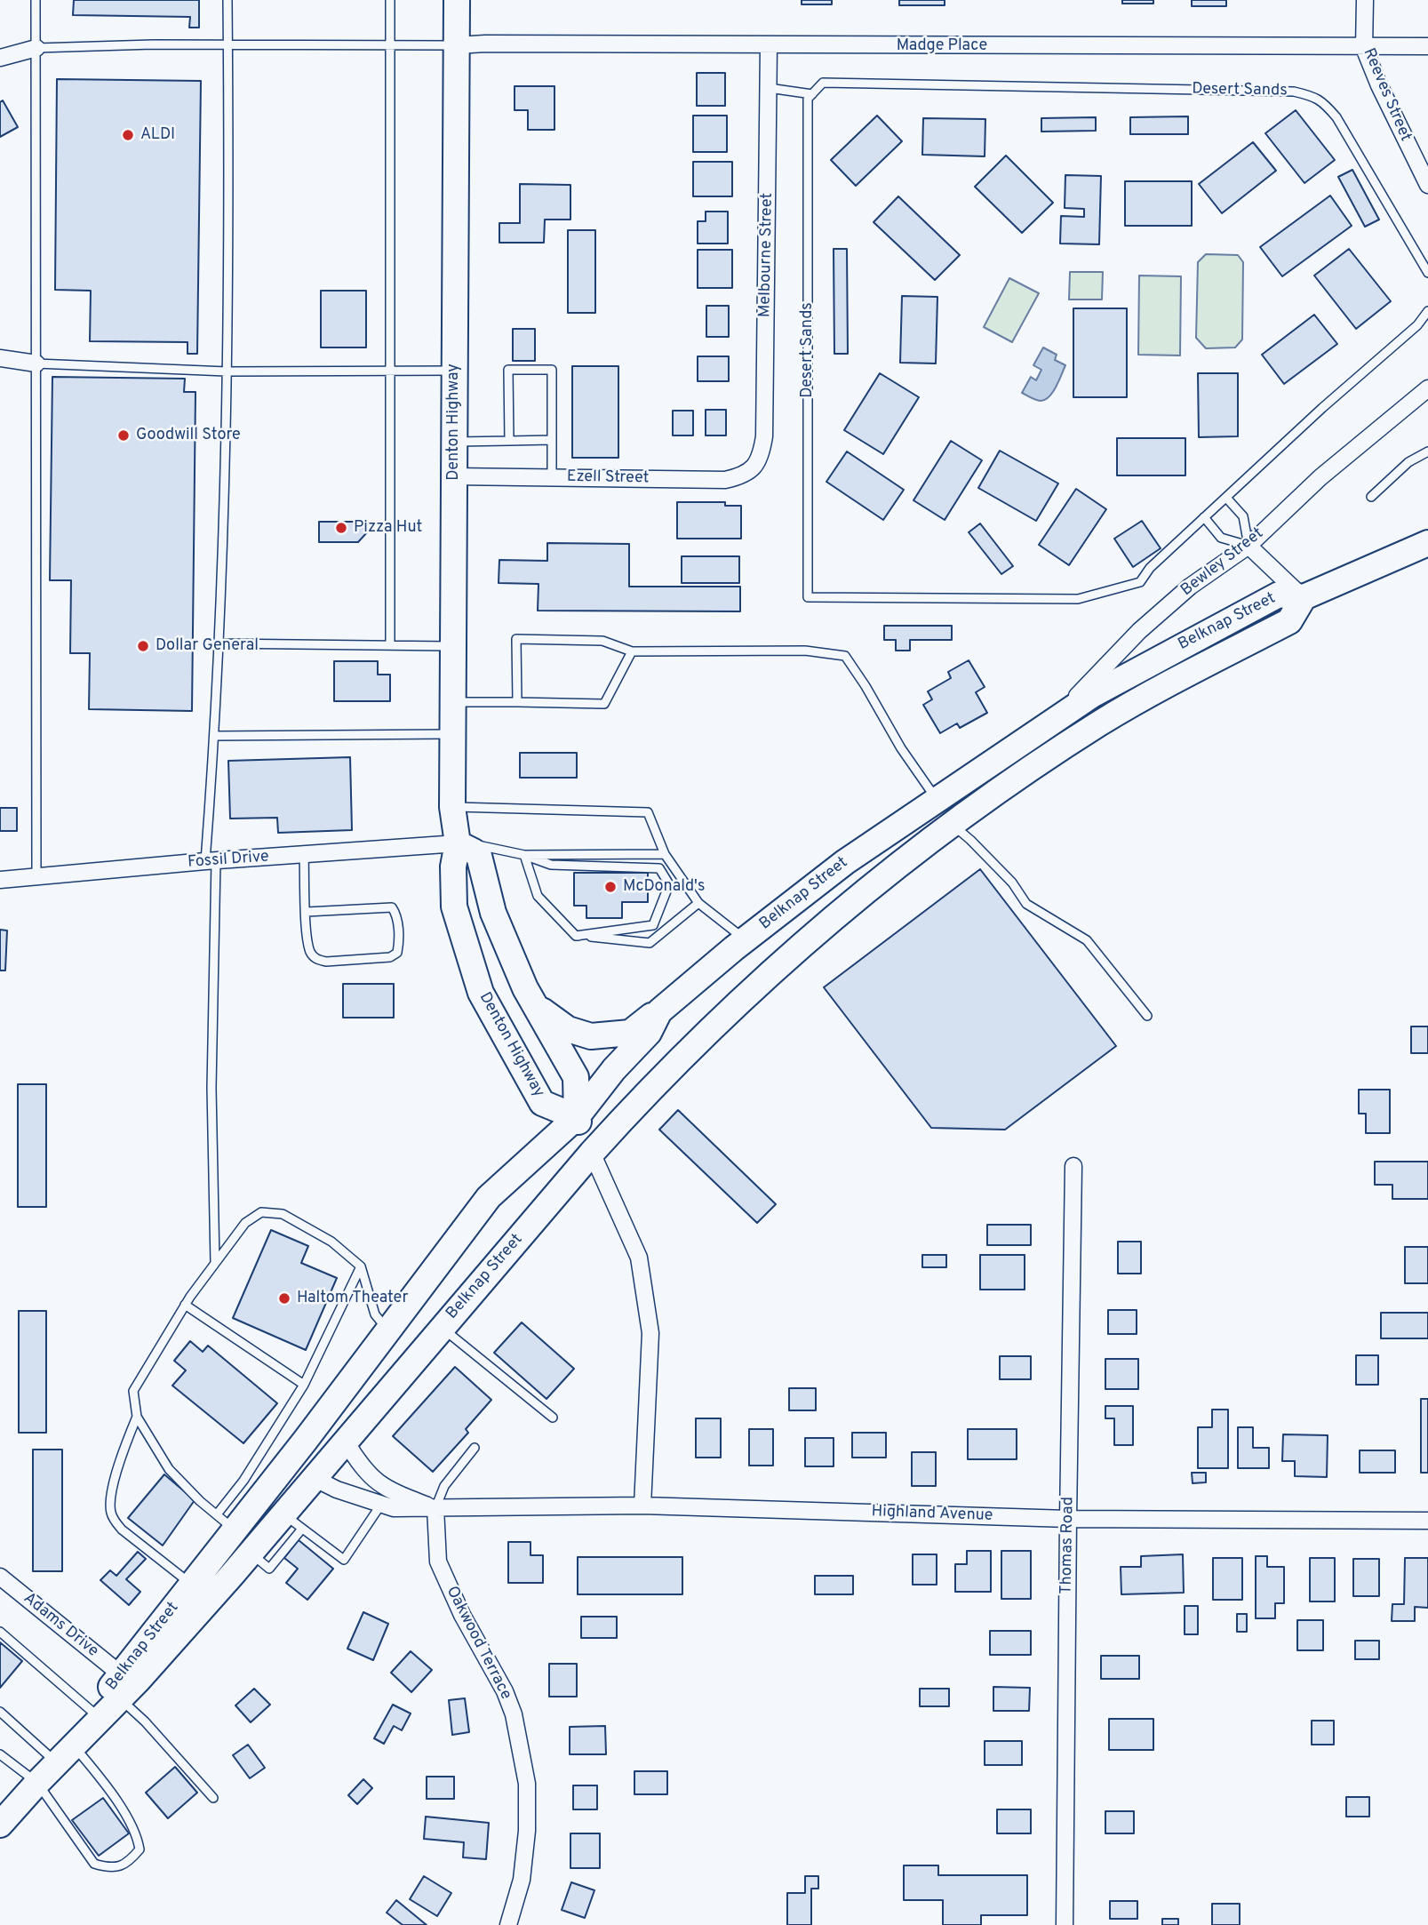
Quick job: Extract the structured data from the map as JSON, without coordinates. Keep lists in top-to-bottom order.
{
  "streets": {
    "main road": ["Denton Highway", "Belknap Street"],
    "street": [
      "Madge Place",
      "Reeves Street",
      "Melbourne Street",
      "Ezell Street",
      "Bewley Street",
      "Fossil Drive",
      "Highland Avenue",
      "Thomas Road",
      "Adams Drive",
      "Oakwood Terrace"
    ],
    "lane": ["Desert Sands"]
  },
  "crossings": [
    ["Madge Place", "Reeves Street"],
    ["Madge Place", "Melbourne Street"],
    ["Madge Place", "Denton Highway"],
    ["Melbourne Street", "Ezell Street"],
    ["Denton Highway", "Ezell Street"],
    ["Denton Highway", "Belknap Street"],
    ["Denton Highway", "Fossil Drive"],
    ["Bewley Street", "Belknap Street"],
    ["Belknap Street", "Adams Drive"],
    ["Highland Avenue", "Thomas Road"],
    ["Highland Avenue", "Oakwood Terrace"]
  ],
  "places": [
    "ALDI",
    "Goodwill Store",
    "Pizza Hut",
    "Dollar General",
    "McDonald's",
    "Haltom Theater"
  ]
}
